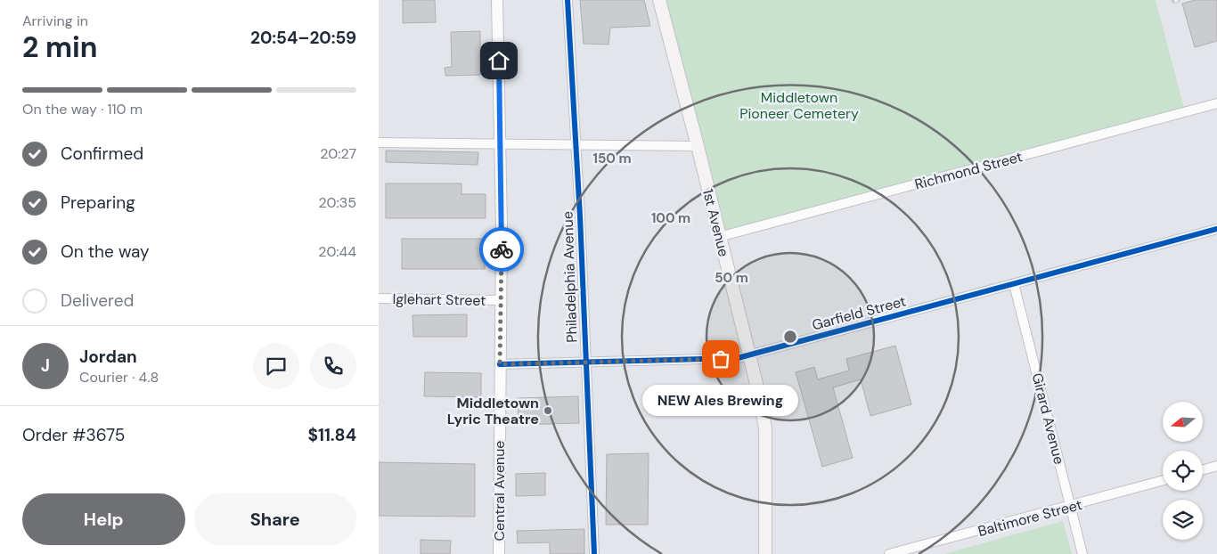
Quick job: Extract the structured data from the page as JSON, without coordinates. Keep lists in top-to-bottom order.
{
  "streets": {
    "main road": ["1st Avenue"],
    "street": [
      "Richmond Street",
      "Philadelphia Avenue",
      "Iglehart Street",
      "Garfield Street",
      "Girard Avenue",
      "Central Avenue",
      "Baltimore Street"
    ]
  },
  "crossings": [
    ["Richmond Street", "1st Avenue"],
    ["1st Avenue", "Garfield Street"],
    ["Philadelphia Avenue", "Garfield Street"],
    ["Iglehart Street", "Central Avenue"],
    ["Garfield Street", "Girard Avenue"],
    ["Garfield Street", "Central Avenue"],
    ["Girard Avenue", "Baltimore Street"]
  ],
  "parks": ["Middletown Pioneer Cemetery"],
  "places": ["NEW Ales Brewing", "Middletown Lyric Theatre"],
  "north": "left",
  "page": {
    "heading": ["2 min", "Arriving in", "20:54–20:59"],
    "panel": [
      "Jordan",
      "Courier · 4.8",
      "Order #3675",
      "$11.84"
    ],
    "bar": "On the way · 110 m",
    "list": [
      ["Confirmed", "20:27"],
      ["Preparing", "20:35"],
      ["On the way", "20:44"],
      "Delivered"
    ],
    "round": "J",
    "bubble": "NEW Ales Brewing",
    "buttons": ["Help", "Share"]
  },
  "rings": ["150 m", "100 m", "50 m"]
}
